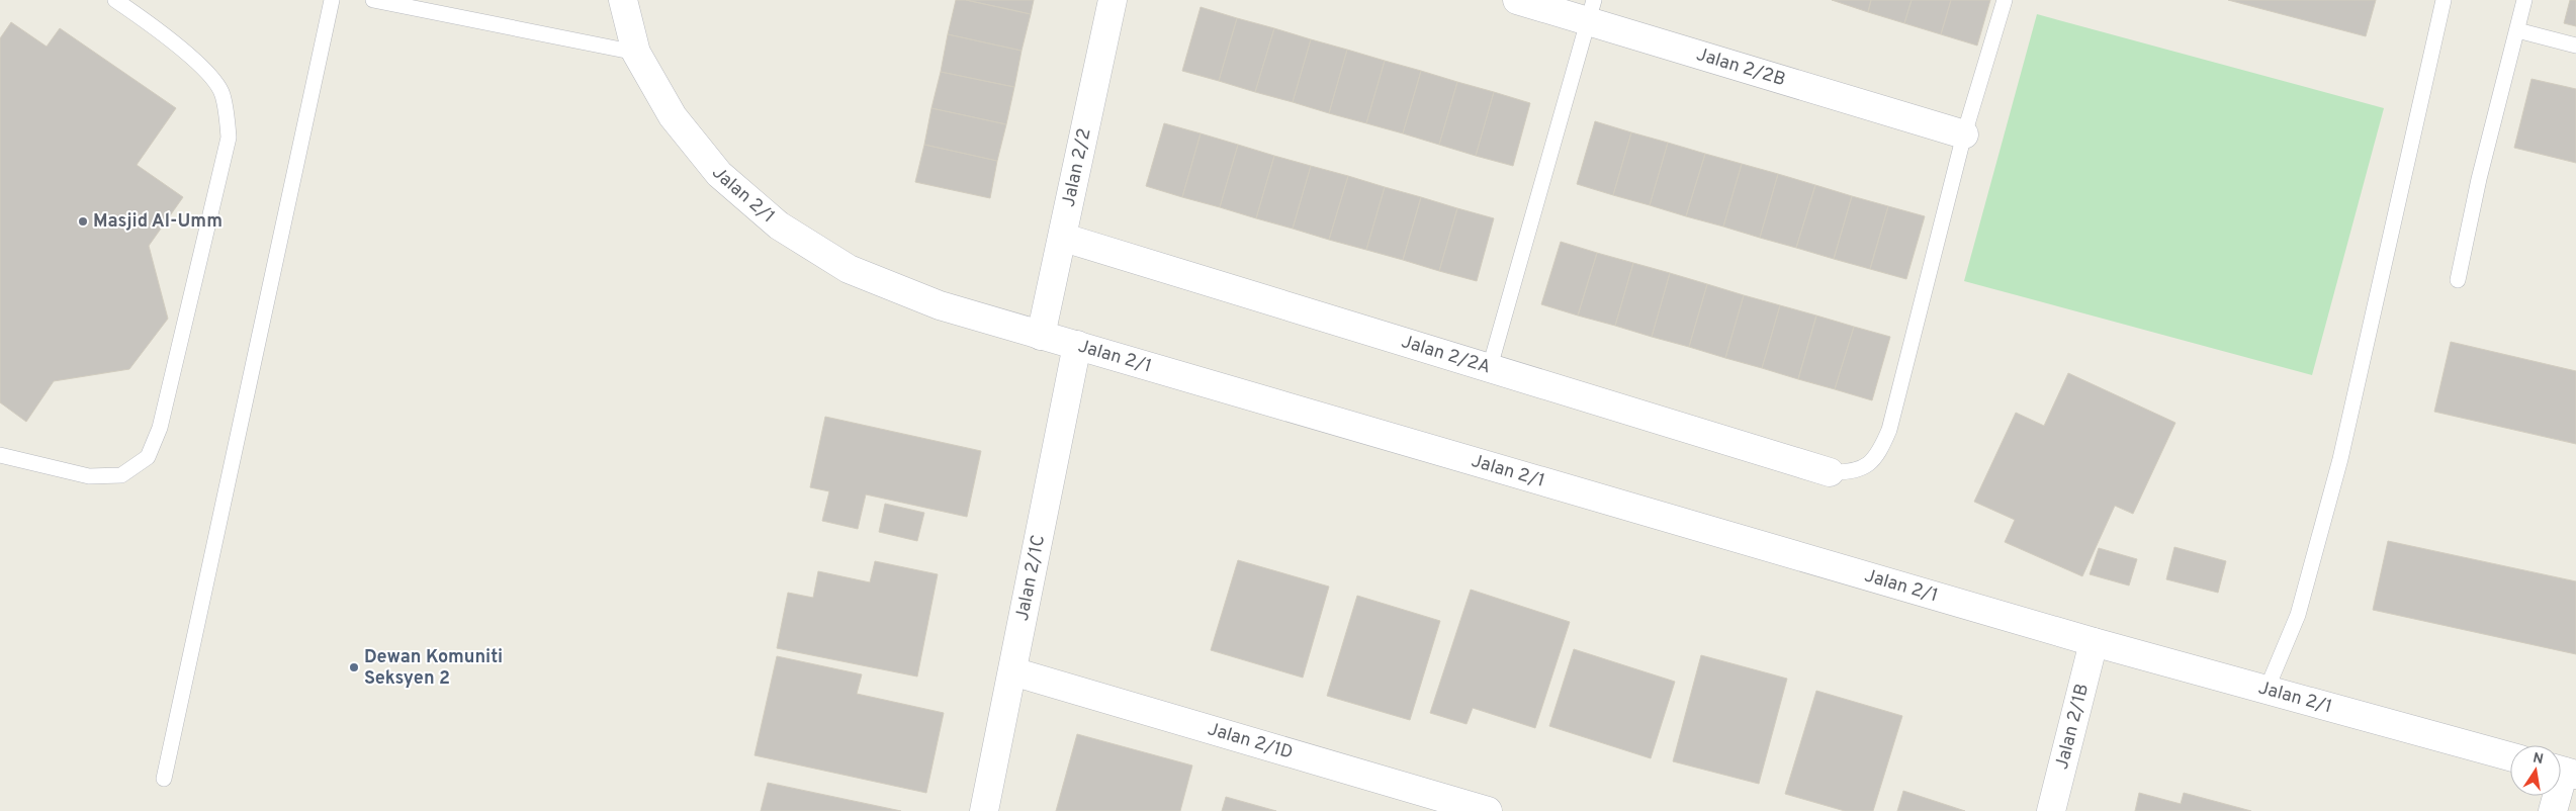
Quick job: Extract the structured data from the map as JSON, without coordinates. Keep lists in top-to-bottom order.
{
  "streets": {
    "street": [
      "Jalan 2/2B",
      "Jalan 2/2",
      "Jalan 2/1",
      "Jalan 2/2A",
      "Jalan 2/1C",
      "Jalan 2/1B",
      "Jalan 2/1D"
    ]
  },
  "crossings": [
    ["Jalan 2/2", "Jalan 2/1"],
    ["Jalan 2/2", "Jalan 2/2A"],
    ["Jalan 2/1", "Jalan 2/1C"],
    ["Jalan 2/1", "Jalan 2/1B"],
    ["Jalan 2/1C", "Jalan 2/1D"]
  ],
  "places": ["Masjid Al-Umm", "Dewan Komuniti Seksyen 2"],
  "north": "top"
}
